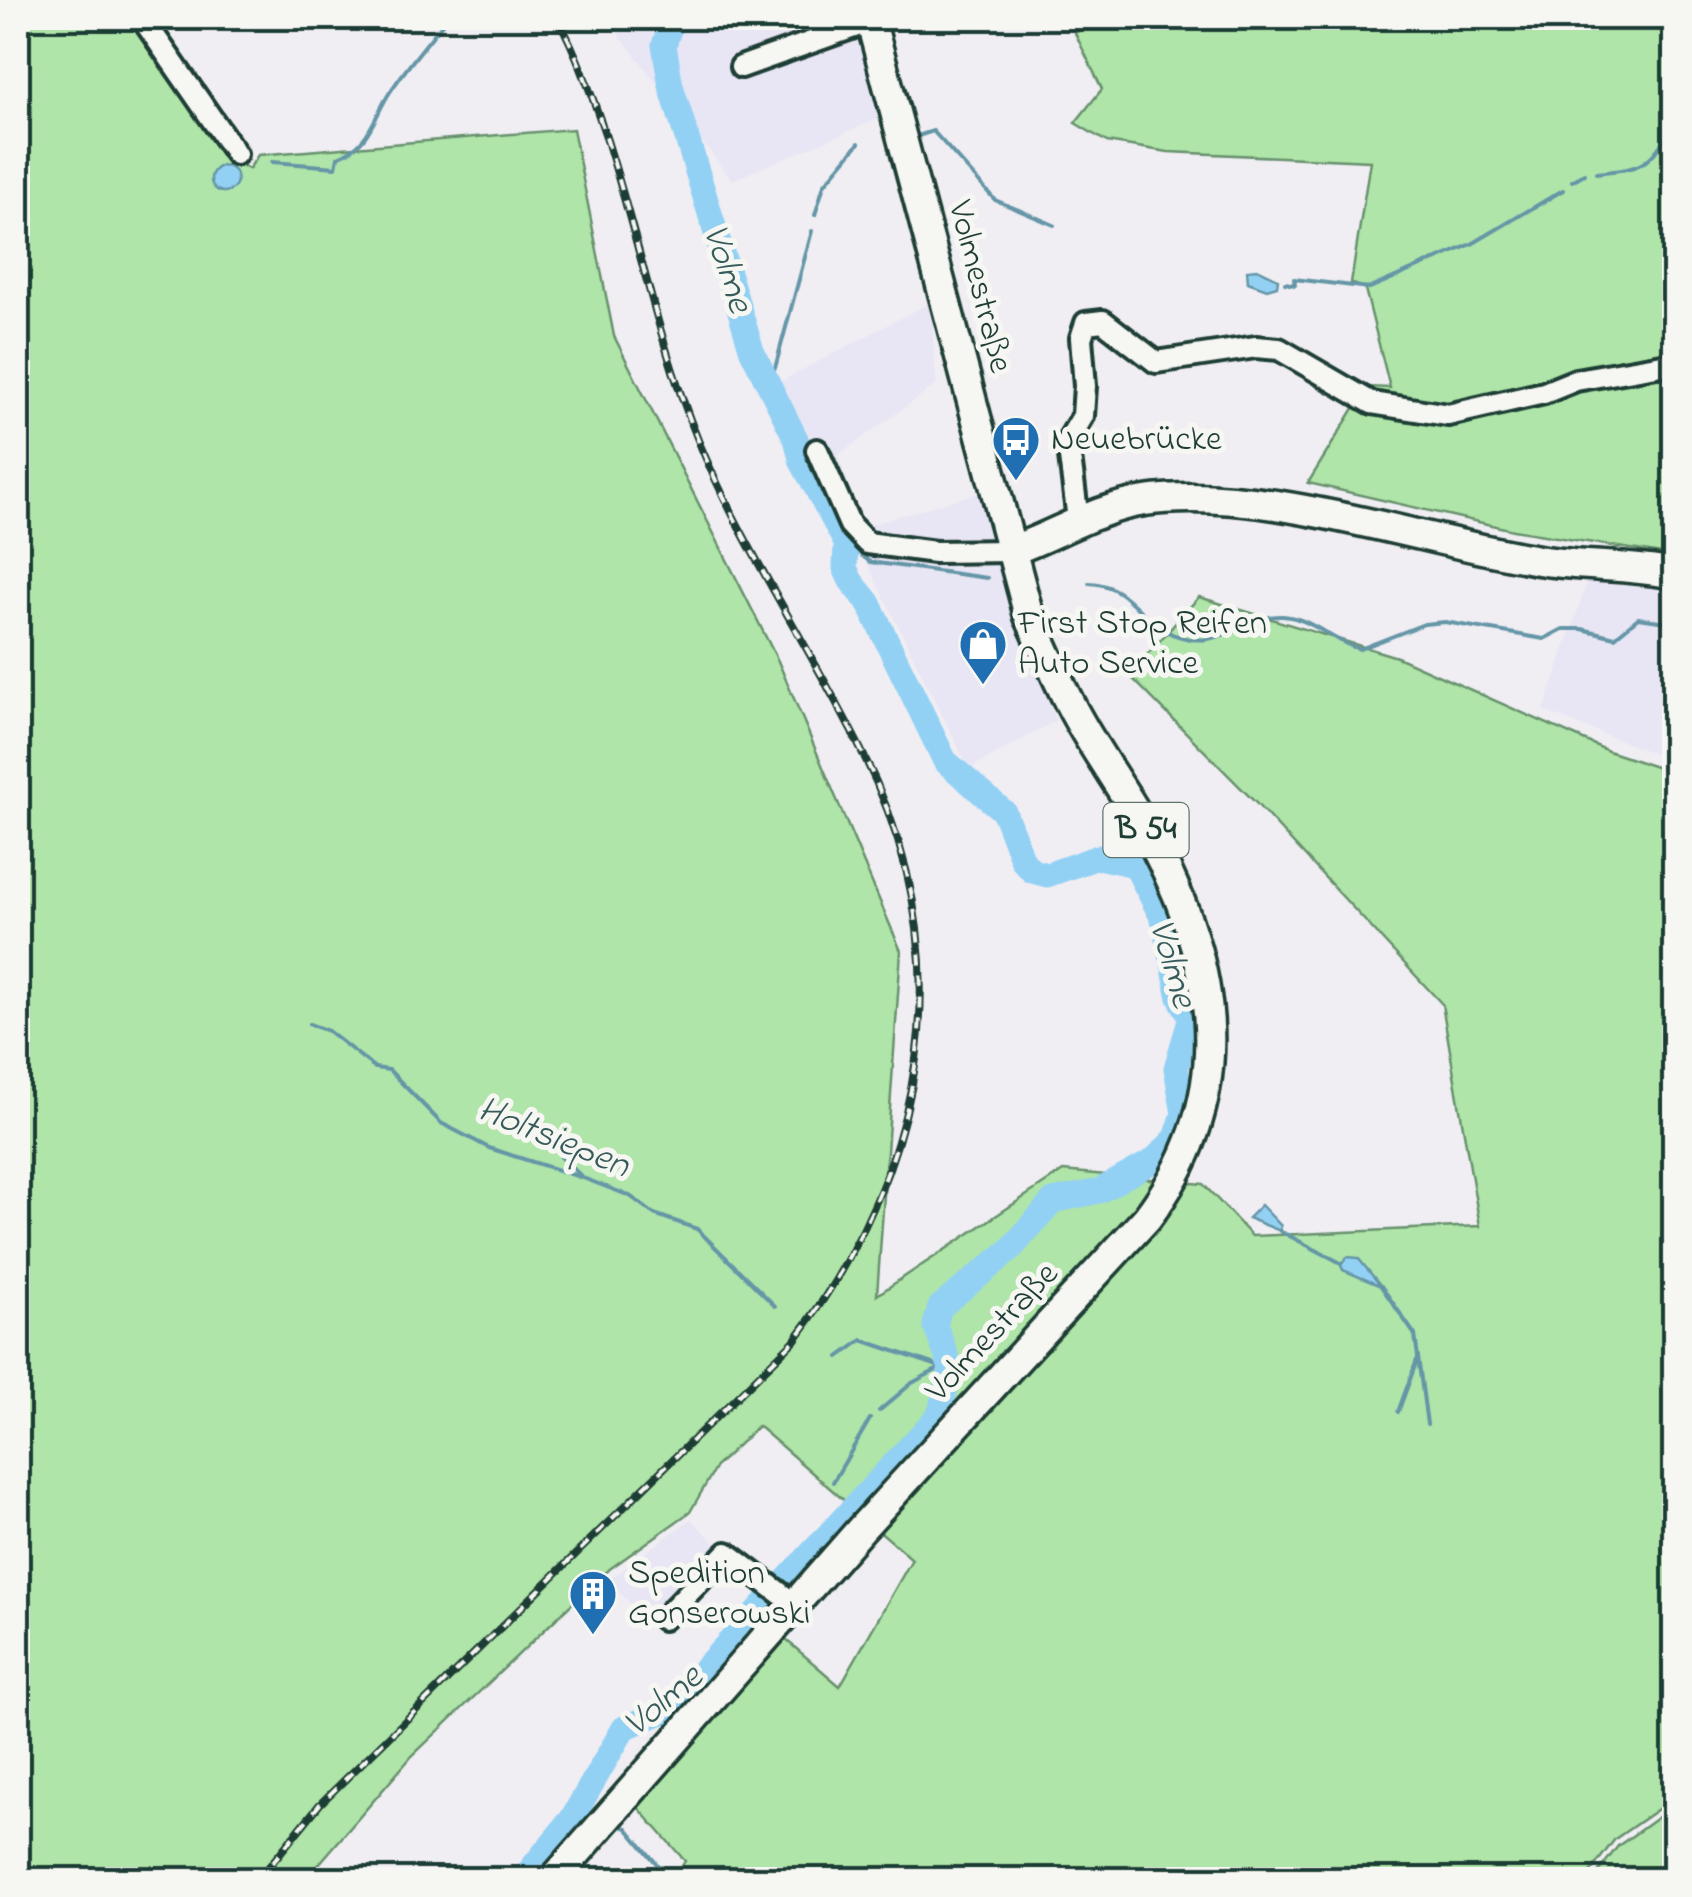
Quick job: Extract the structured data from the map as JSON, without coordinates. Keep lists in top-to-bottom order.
{
  "streets": {
    "main road": ["Volmestraße", "B 54"]
  },
  "crossings": [
    ["Volmestraße", "B 54"]
  ],
  "water": ["Volme", "Holtsiepen"],
  "places": {
    "bus stop": ["Neuebrücke"],
    "shop": ["First Stop Reifen Auto Service"],
    "building": ["Spedition Gonserowski"]
  }
}
